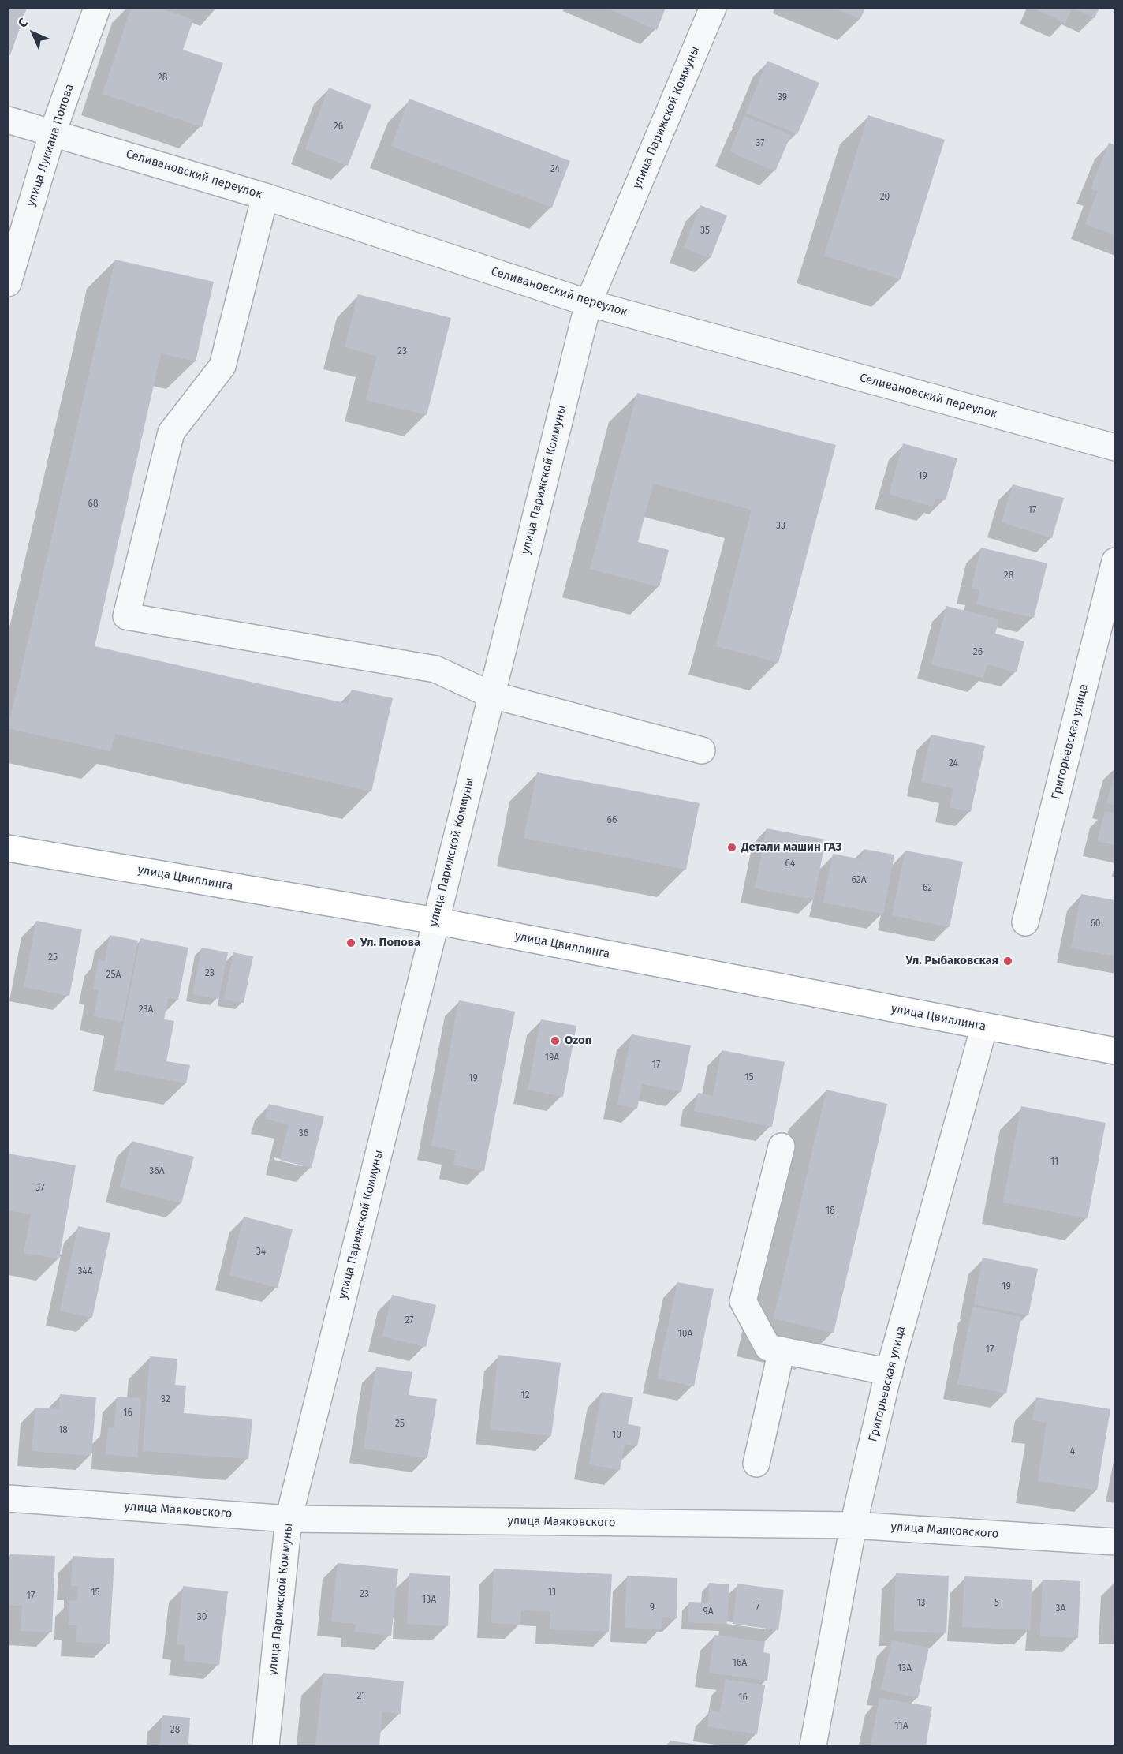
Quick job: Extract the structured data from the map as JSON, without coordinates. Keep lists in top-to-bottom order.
{
  "streets": {
    "main road": ["улица Цвиллинга"],
    "street": [
      "улица Парижской Коммуны",
      "улица Лукиана Попова",
      "Селивановский переулок",
      "Григорьевская улица",
      "улица Маяковского"
    ]
  },
  "crossings": [
    ["улица Парижской Коммуны", "Селивановский переулок"],
    ["улица Парижской Коммуны", "улица Цвиллинга"],
    ["улица Парижской Коммуны", "улица Маяковского"],
    ["улица Лукиана Попова", "Селивановский переулок"],
    ["Григорьевская улица", "улица Цвиллинга"],
    ["Григорьевская улица", "улица Маяковского"]
  ],
  "places": [
    "Детали машин ГАЗ",
    "Ул. Попова",
    "Ул. Рыбаковская",
    "Ozon"
  ],
  "house_numbers": [
    "28",
    "39",
    "26",
    "37",
    "24",
    "20",
    "35",
    "23",
    "19",
    "68",
    "17",
    "33",
    "28",
    "26",
    "24",
    "66",
    "64",
    "62А",
    "62",
    "60",
    "25",
    "23",
    "25А",
    "23А",
    "19А",
    "17",
    "15",
    "19",
    "36",
    "11",
    "36А",
    "37",
    "18",
    "34",
    "34А",
    "19",
    "27",
    "10А",
    "17",
    "12",
    "32",
    "16",
    "25",
    "18",
    "10",
    "4",
    "11",
    "15",
    "23",
    "17",
    "13А",
    "13",
    "5",
    "7",
    "9",
    "3А",
    "9А",
    "30",
    "16А",
    "13А",
    "21",
    "16",
    "11А",
    "28"
  ],
  "north": "top left"
}
